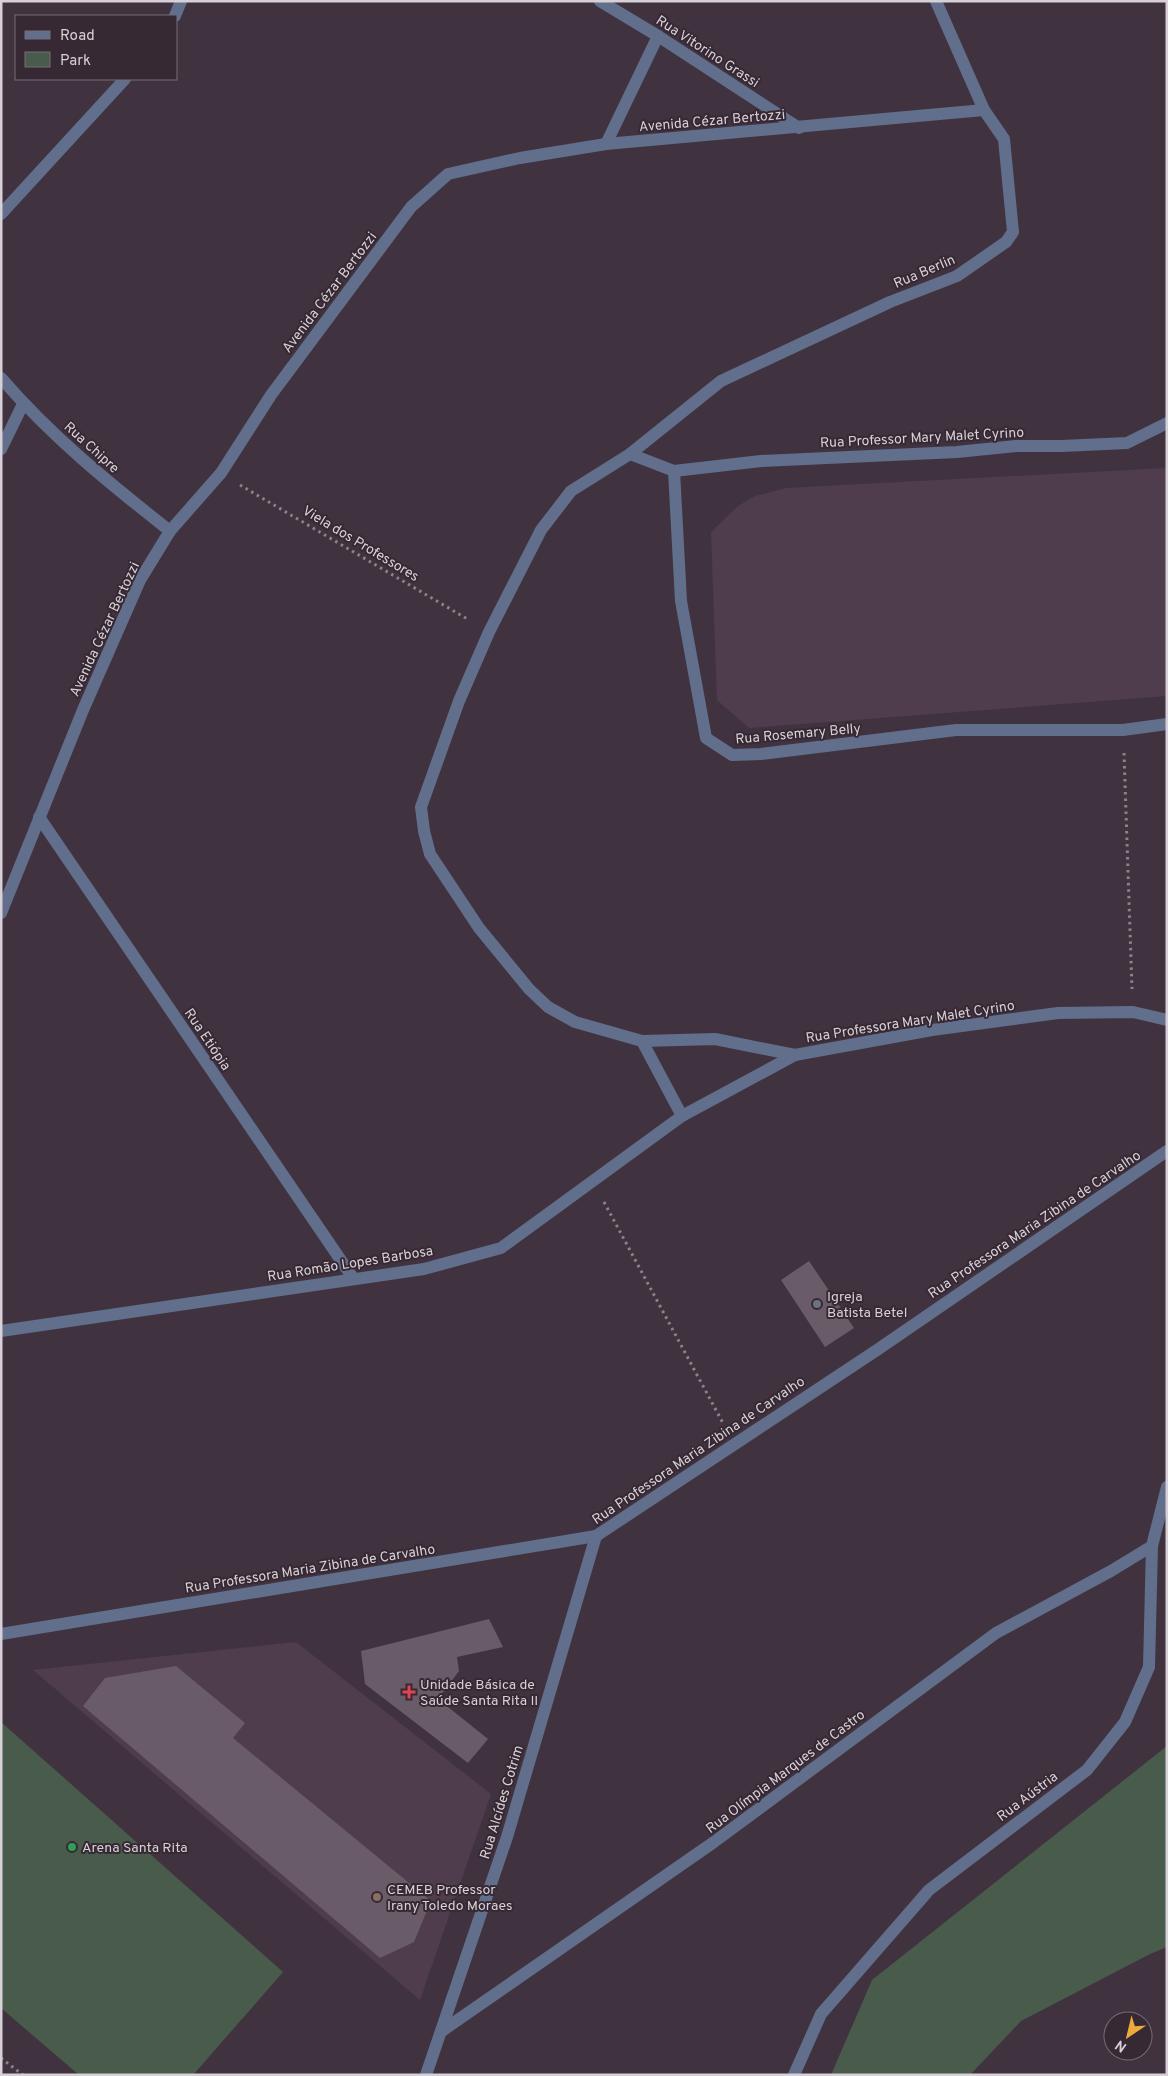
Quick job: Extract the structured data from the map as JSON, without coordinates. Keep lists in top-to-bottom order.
{
  "streets": {
    "street": [
      "Rua Vitorino Grassi",
      "Avenida Cézar Bertozzi",
      "Rua Berlin",
      "Rua Professor Mary Malet Cyrino",
      "Rua Chipre",
      "Rua Rosemary Belly",
      "Rua Professora Mary Malet Cyrino",
      "Rua Etiópia",
      "Rua Professora Maria Zibina de Carvalho",
      "Rua Romão Lopes Barbosa",
      "Rua Olímpia Marques de Castro",
      "Rua Aústria",
      "Rua Alcídes Cotrim"
    ],
    "path": ["Viela dos Professores"]
  },
  "crossings": [
    ["Rua Vitorino Grassi", "Avenida Cézar Bertozzi"],
    ["Avenida Cézar Bertozzi", "Rua Berlin"],
    ["Avenida Cézar Bertozzi", "Rua Chipre"],
    ["Avenida Cézar Bertozzi", "Viela dos Professores"],
    ["Avenida Cézar Bertozzi", "Rua Etiópia"],
    ["Rua Berlin", "Rua Professora Mary Malet Cyrino"],
    ["Rua Professor Mary Malet Cyrino", "Rua Rosemary Belly"],
    ["Viela dos Professores", "Rua Professora Mary Malet Cyrino"],
    ["Rua Professora Mary Malet Cyrino", "Rua Romão Lopes Barbosa"],
    ["Rua Etiópia", "Rua Romão Lopes Barbosa"],
    ["Rua Professora Maria Zibina de Carvalho", "Rua Alcídes Cotrim"],
    ["Rua Olímpia Marques de Castro", "Rua Aústria"],
    ["Rua Olímpia Marques de Castro", "Rua Alcídes Cotrim"]
  ],
  "places": {
    "other": ["Igreja Batista Betel", "Arena Santa Rita", "CEMEB Professor Irany Toledo Moraes"],
    "health": ["Unidade Básica de Saúde Santa Rita II"]
  },
  "legend": ["Road", "Park"],
  "north": "bottom left"
}
